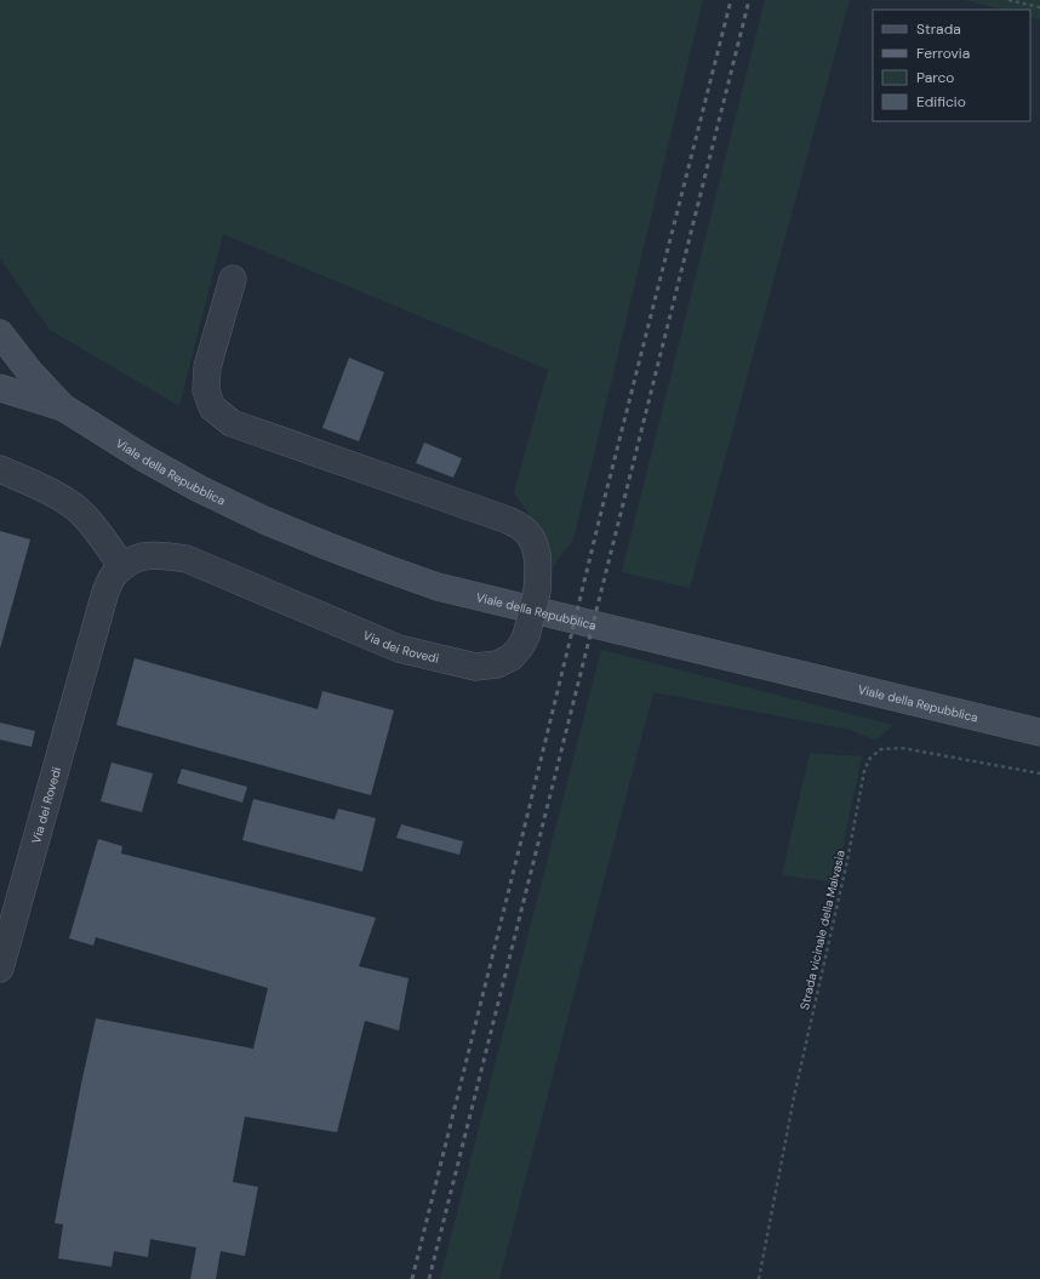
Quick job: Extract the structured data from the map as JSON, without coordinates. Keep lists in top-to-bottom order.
{
  "streets": {
    "street": ["Viale della Repubblica", "Via dei Rovedi"],
    "path": ["Strada vicinale della Malvasia"]
  },
  "legend": [
    "Strada",
    "Ferrovia",
    "Parco",
    "Edificio"
  ]
}
